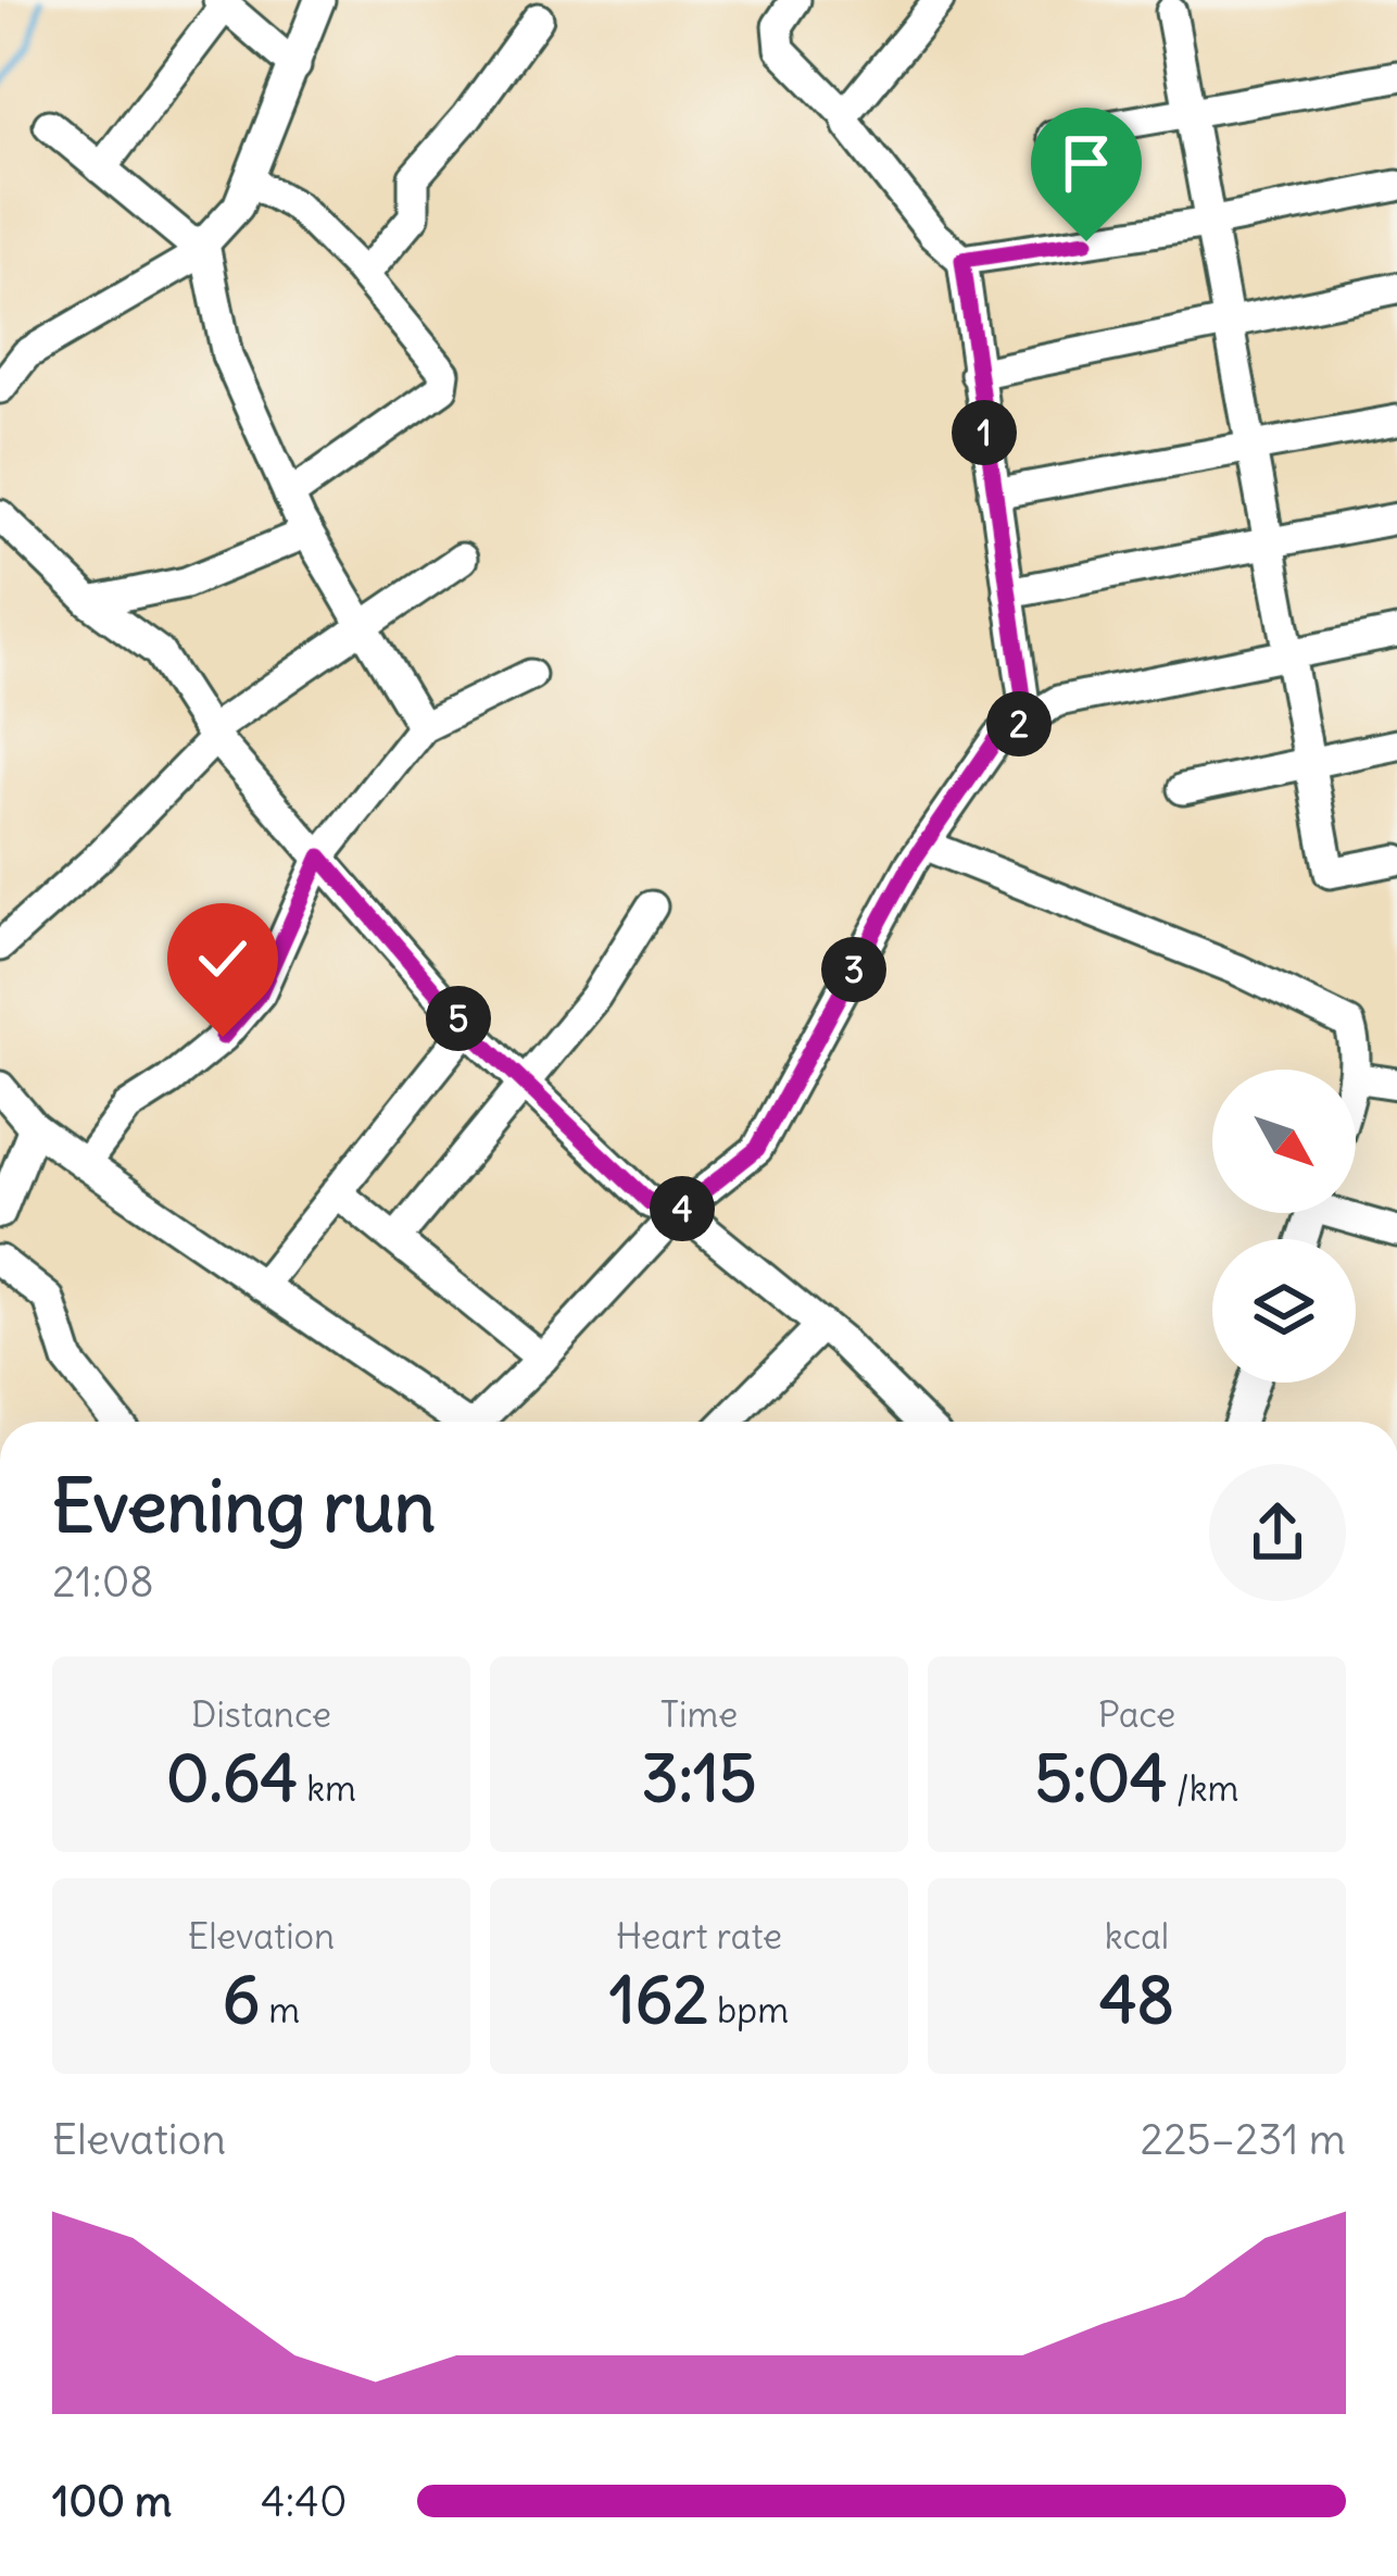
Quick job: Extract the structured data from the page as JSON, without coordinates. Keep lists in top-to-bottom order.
{
  "north": "bottom right",
  "page": {
    "pins": [
      "1",
      "2",
      "3",
      "5",
      "4"
    ],
    "heading": ["Evening run", "21:08"],
    "stats": [
      ["Distance", "0.64 km"],
      ["Time", "3:15"],
      ["Pace", "5:04 /km"],
      ["Elevation", "6 m"],
      ["Heart rate", "162 bpm"],
      ["kcal", "48"]
    ],
    "chart": ["Elevation", "225–231 m"],
    "list": [
      {
        "name": "100 m",
        "note": "4:40"
      }
    ]
  }
}
